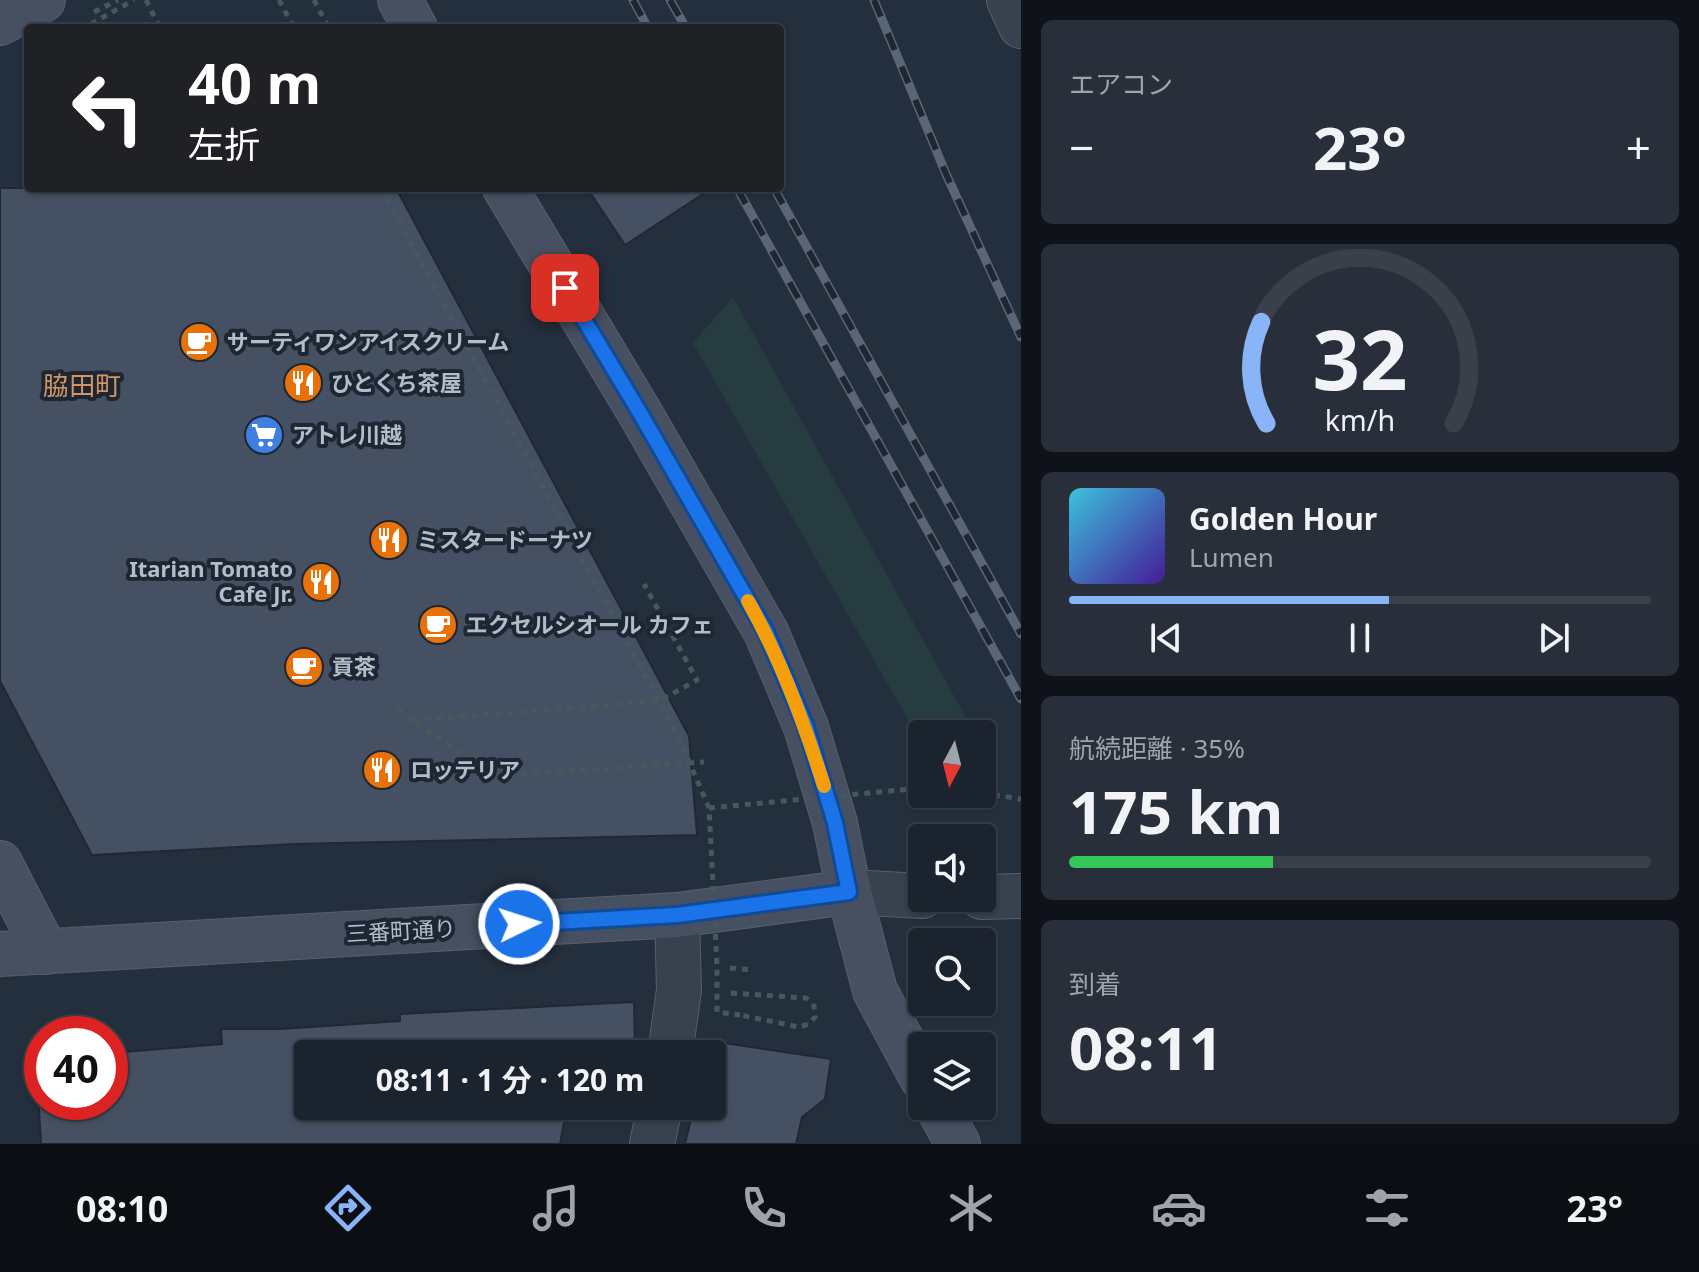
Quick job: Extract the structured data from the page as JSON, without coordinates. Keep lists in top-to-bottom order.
{
  "streets": {
    "street": ["三番町通り"]
  },
  "districts": ["脇田町"],
  "places": {
    "cafe": ["サーティワンアイスクリーム", "エクセルシオール カフェ", "貢茶"],
    "restaurant": [
      "ひとくち茶屋",
      "ミスタードーナツ",
      "Itarian Tomato Cafe Jr.",
      "ロッテリア"
    ],
    "supermarket": ["アトレ川越"]
  },
  "north": "bottom",
  "page": {
    "tile": [
      "エアコン",
      ["航続距離 · 35%", "175 km"],
      ["到着", "08:11"]
    ],
    "turn": ["40 m", "左折"],
    "heat": ["−", "23°", "+"],
    "song": ["Golden Hour", "Lumen"],
    "limit": "40",
    "trip": "08:11 · 1 分 · 120 m",
    "tabs": ["08:10", "23°"],
    "gauge": ["32", "km/h"]
  }
}
